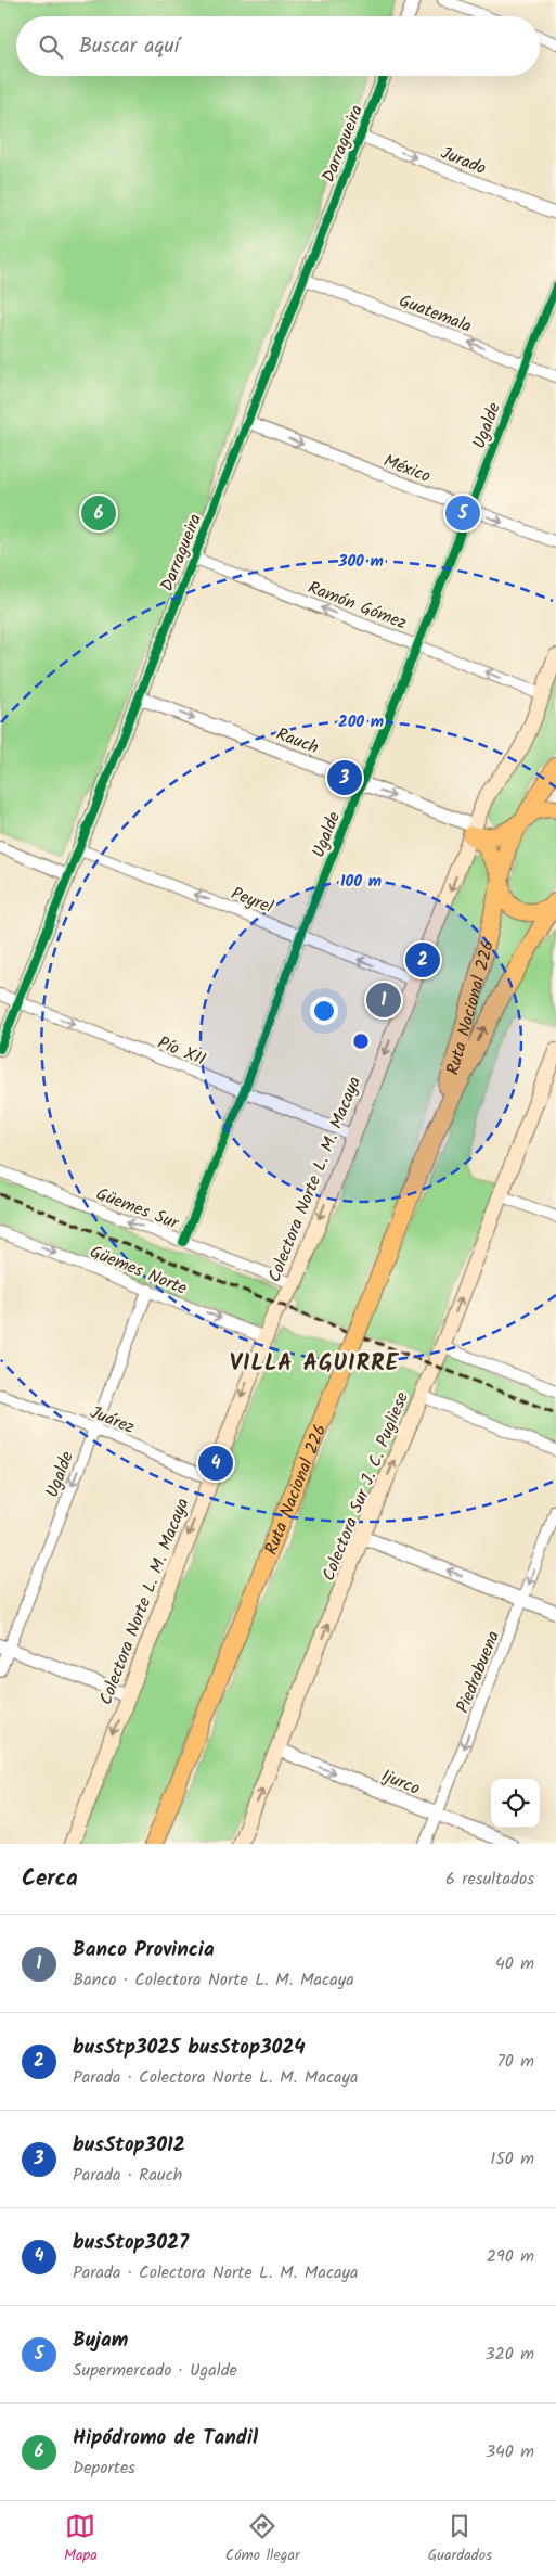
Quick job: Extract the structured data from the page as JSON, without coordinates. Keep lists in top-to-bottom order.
{
  "streets": {
    "highway": ["Ruta Nacional 226"],
    "main road": ["Colectora Norte L. M. Macaya", "Colectora Sur J. C. Pugliese"],
    "street": [
      "Darragueira",
      "Jurado",
      "Guatemala",
      "Ugalde",
      "México",
      "Ramón Gómez",
      "Rauch",
      "Peyrel",
      "Pío XII",
      "Güemes Sur",
      "Güemes Norte",
      "Juárez",
      "Piedrabuena",
      "Ijurco"
    ]
  },
  "crossings": [
    ["Darragueira", "Jurado"],
    ["Darragueira", "Guatemala"],
    ["Darragueira", "México"],
    ["Darragueira", "Ramón Gómez"],
    ["Darragueira", "Rauch"],
    ["Darragueira", "Peyrel"],
    ["Darragueira", "Pío XII"],
    ["Guatemala", "Ugalde"],
    ["Ugalde", "México"],
    ["Ugalde", "Ramón Gómez"],
    ["Ugalde", "Rauch"],
    ["Ugalde", "Peyrel"],
    ["Ugalde", "Pío XII"],
    ["Ugalde", "Güemes Sur"],
    ["Ugalde", "Güemes Norte"],
    ["Ugalde", "Juárez"],
    ["Ramón Gómez", "Colectora Norte L. M. Macaya"],
    ["Rauch", "Colectora Norte L. M. Macaya"],
    ["Peyrel", "Colectora Norte L. M. Macaya"],
    ["Pío XII", "Colectora Norte L. M. Macaya"],
    ["Colectora Norte L. M. Macaya", "Güemes Sur"],
    ["Colectora Norte L. M. Macaya", "Güemes Norte"],
    ["Colectora Norte L. M. Macaya", "Juárez"],
    ["Colectora Sur J. C. Pugliese", "Ijurco"],
    ["Piedrabuena", "Ijurco"]
  ],
  "one_way": [
    "Jurado",
    "Guatemala",
    "México",
    "Ramón Gómez",
    "Rauch",
    "Peyrel",
    "Pío XII",
    "Colectora Norte L. M. Macaya",
    "Güemes Sur",
    "Güemes Norte",
    "Colectora Sur J. C. Pugliese",
    "Piedrabuena",
    "Ijurco"
  ],
  "districts": ["VILLA AGUIRRE"],
  "page": {
    "search": "Buscar aquí",
    "pins": [
      "5",
      "6",
      "3",
      "2",
      "1",
      "4"
    ],
    "heading": ["Cerca", "6 resultados"],
    "list": [
      {
        "mark": "1",
        "name": "Banco Provincia",
        "note": "Banco · Colectora Norte L. M. Macaya",
        "value": "40 m"
      },
      {
        "mark": "2",
        "name": "busStp3025 busStop3024",
        "note": "Parada · Colectora Norte L. M. Macaya",
        "value": "70 m"
      },
      {
        "mark": "3",
        "name": "busStop3012",
        "note": "Parada · Rauch",
        "value": "150 m"
      },
      {
        "mark": "4",
        "name": "busStop3027",
        "note": "Parada · Colectora Norte L. M. Macaya",
        "value": "290 m"
      },
      {
        "mark": "5",
        "name": "Bujam",
        "note": "Supermercado · Ugalde",
        "value": "320 m"
      },
      {
        "mark": "6",
        "name": "Hipódromo de Tandil",
        "note": "Deportes",
        "value": "340 m"
      }
    ],
    "nav": ["Mapa", "Cómo llegar", "Guardados"]
  },
  "rings": ["300 m", "200 m", "100 m"]
}
